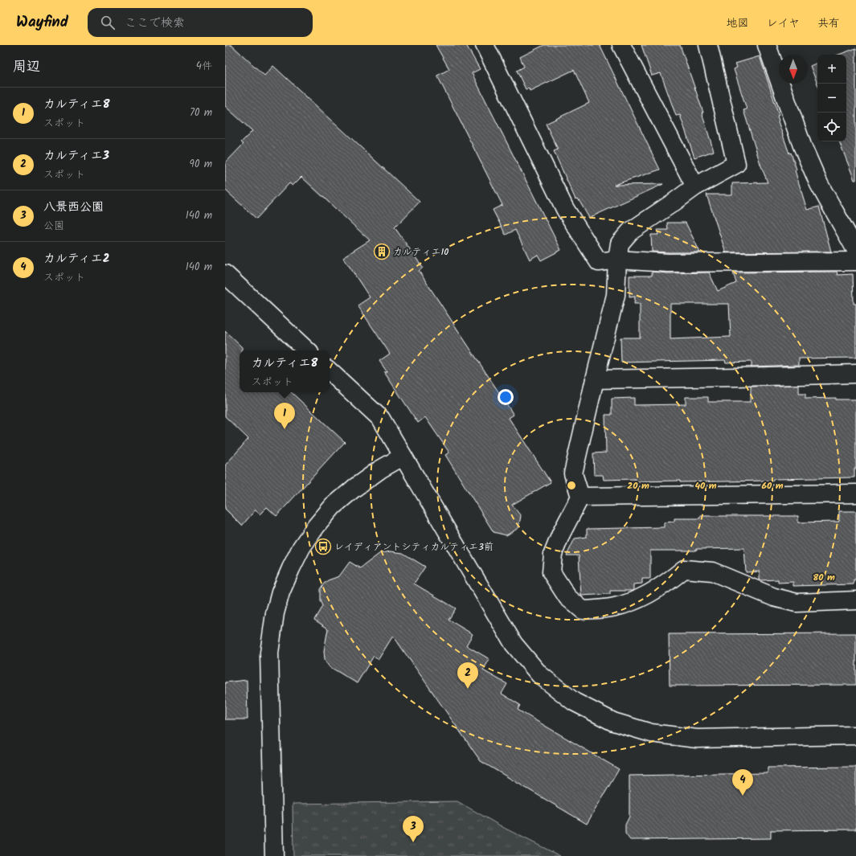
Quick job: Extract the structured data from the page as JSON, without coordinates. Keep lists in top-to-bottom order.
{
  "places": {
    "building": ["カルティエ10"],
    "bus stop": ["レイディアントシティカルティエ3前"]
  },
  "north": "bottom",
  "page": {
    "header": "Wayfind",
    "search": "ここで検索",
    "nav": ["地図", "レイヤ", "共有"],
    "heading": ["周辺", "4件"],
    "map_buttons": ["+", "−"],
    "list": [
      {
        "mark": "1",
        "name": "カルティエ8",
        "note": "スポット",
        "value": "70 m"
      },
      {
        "mark": "2",
        "name": "カルティエ3",
        "note": "スポット",
        "value": "90 m"
      },
      {
        "mark": "3",
        "name": "八景西公園",
        "note": "公園",
        "value": "140 m"
      },
      {
        "mark": "4",
        "name": "カルティエ2",
        "note": "スポット",
        "value": "140 m"
      }
    ],
    "popup": ["カルティエ8", "スポット"],
    "pins": [
      "1",
      "2",
      "4",
      "3"
    ]
  },
  "rings": [
    "20 m",
    "40 m",
    "60 m",
    "80 m"
  ]
}
